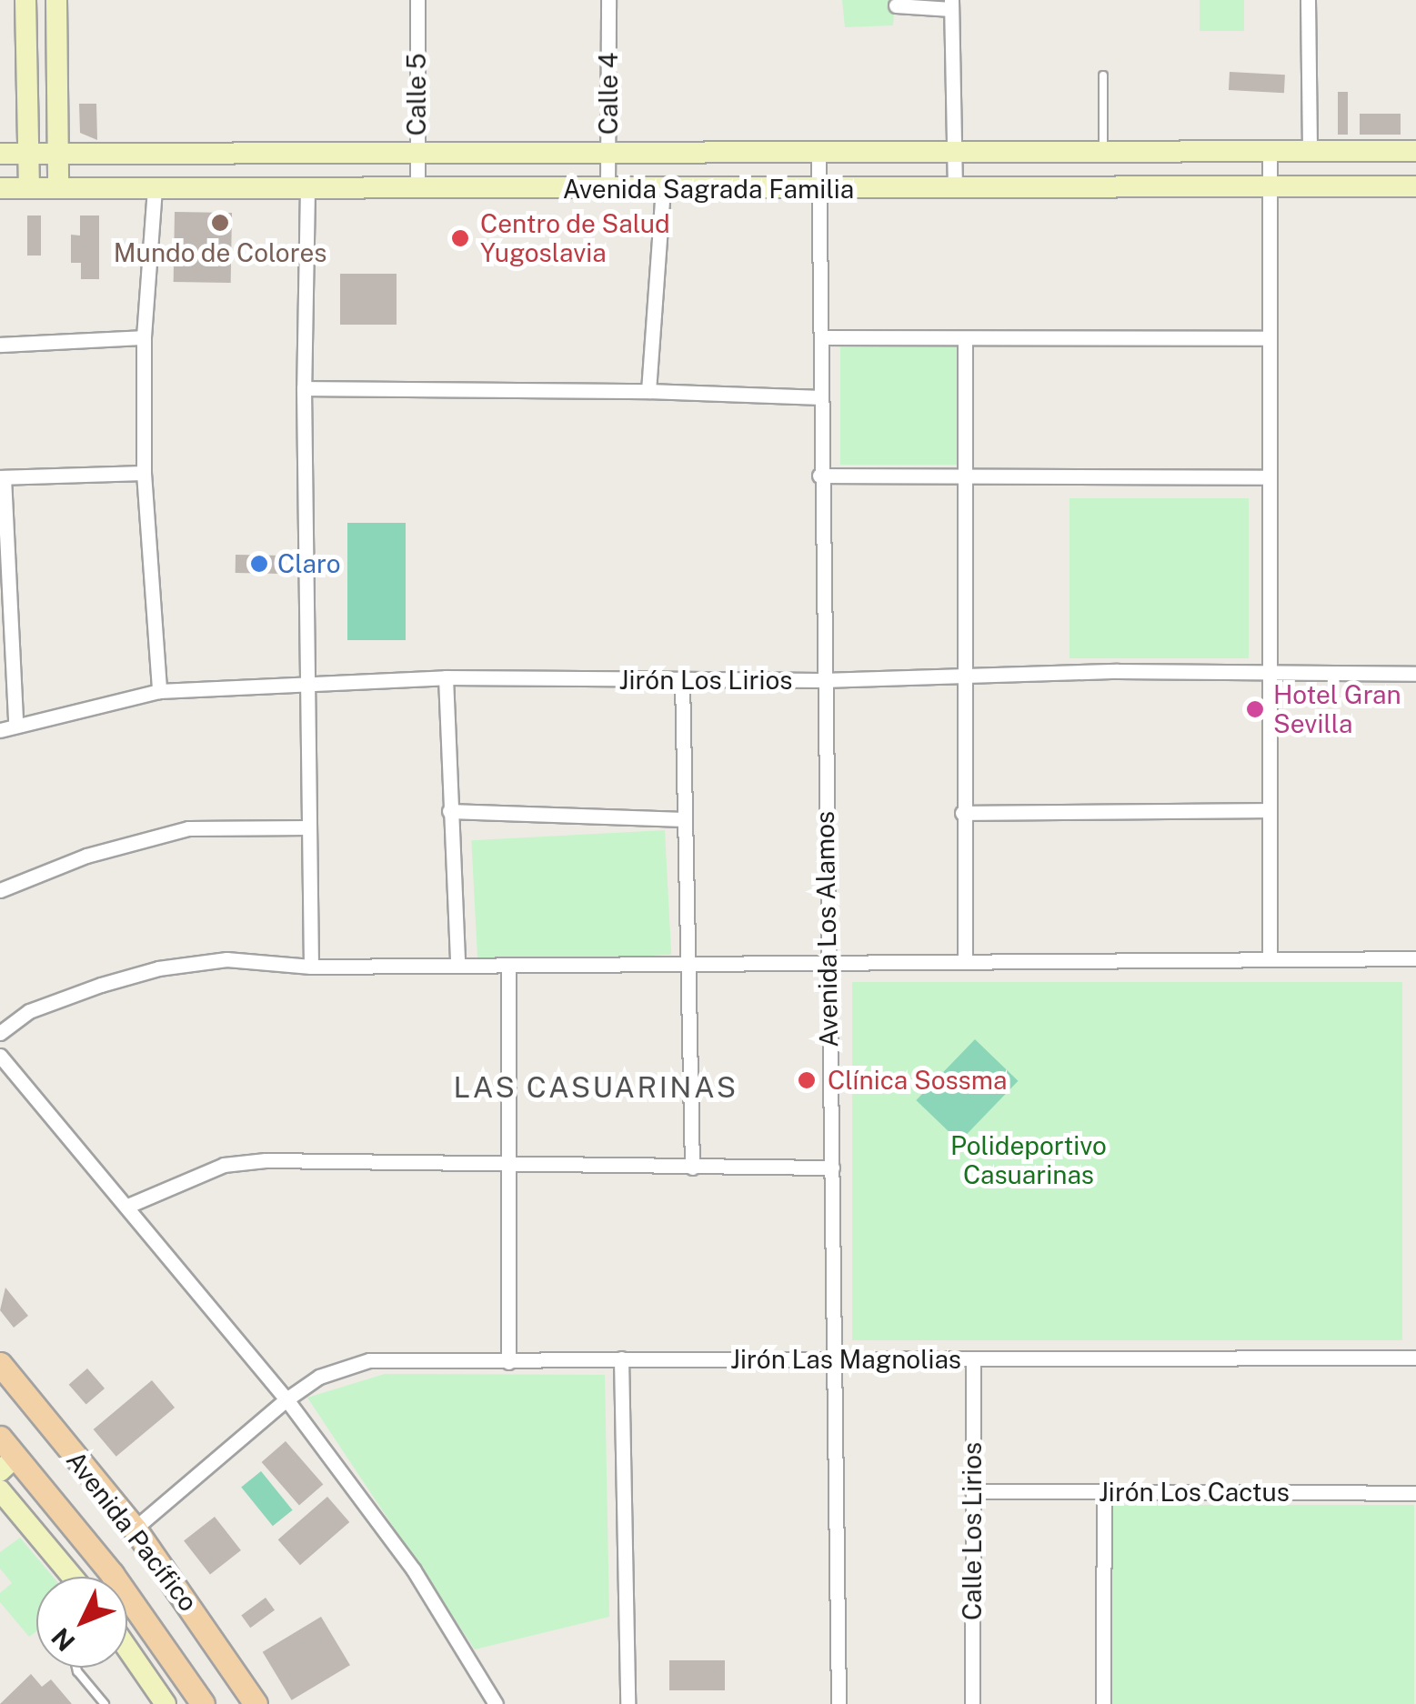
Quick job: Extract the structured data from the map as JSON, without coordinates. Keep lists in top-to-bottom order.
{
  "streets": {
    "main road": ["Avenida Sagrada Familia", "Avenida Pacífico"],
    "street": [
      "Calle 4",
      "Calle 5",
      "Jirón Los Lirios",
      "Avenida Los Alamos",
      "Jirón Las Magnolias",
      "Jirón Los Cactus",
      "Calle Los Lirios"
    ]
  },
  "crossings": [
    ["Calle 4", "Avenida Sagrada Familia"],
    ["Calle 5", "Avenida Sagrada Familia"],
    ["Avenida Sagrada Familia", "Avenida Los Alamos"],
    ["Jirón Los Lirios", "Avenida Los Alamos"],
    ["Avenida Los Alamos", "Jirón Las Magnolias"],
    ["Jirón Las Magnolias", "Avenida Pacífico"],
    ["Jirón Las Magnolias", "Calle Los Lirios"],
    ["Jirón Los Cactus", "Calle Los Lirios"]
  ],
  "districts": ["LAS CASUARINAS"],
  "parks": ["Polideportivo Casuarinas"],
  "places": [
    "Mundo de Colores",
    "Centro de Salud Yugoslavia",
    "Claro",
    "Hotel Gran Sevilla",
    "Clínica Sossma"
  ],
  "north": "bottom left"
}
